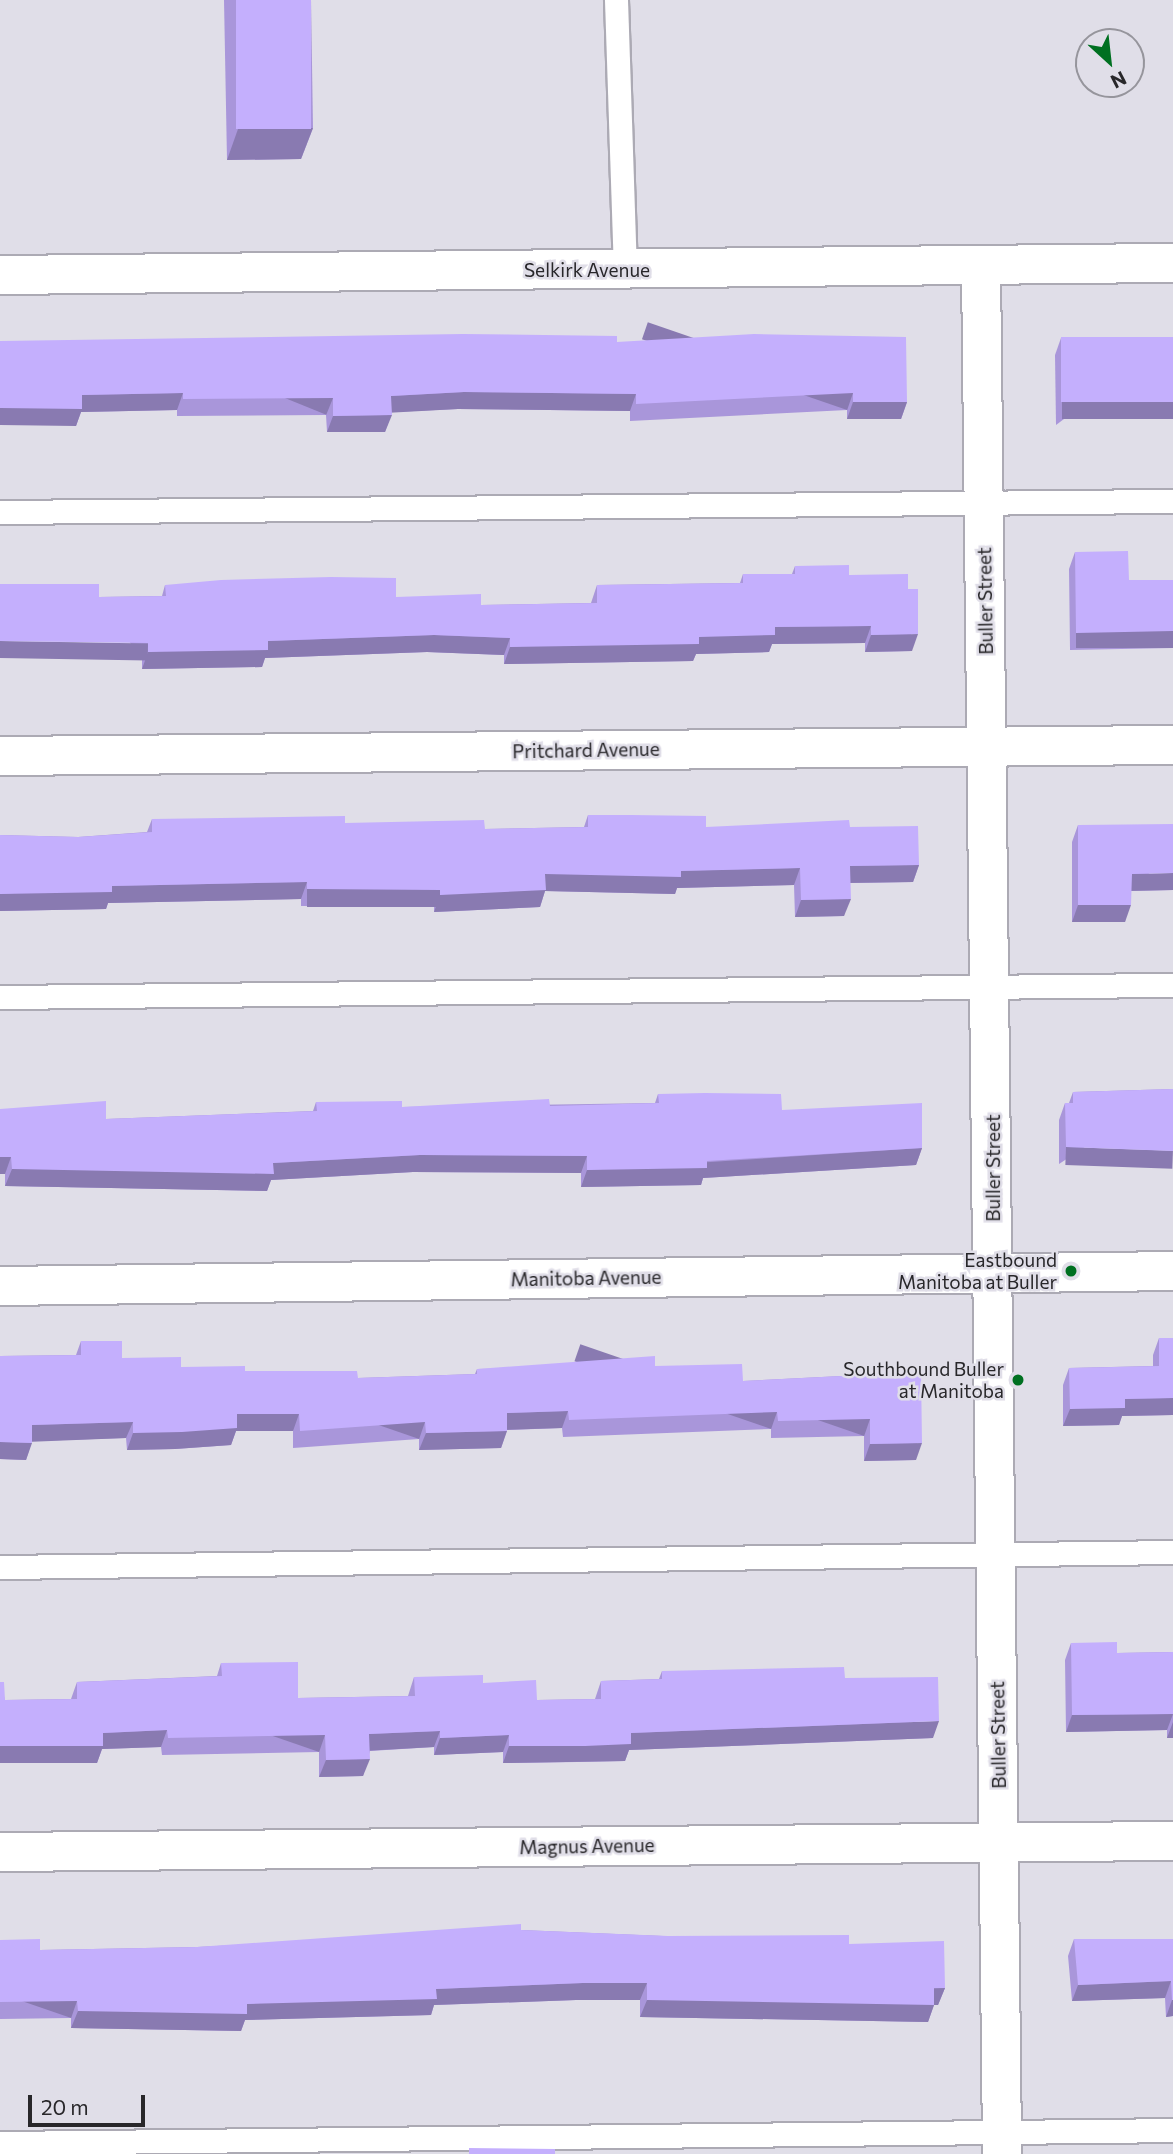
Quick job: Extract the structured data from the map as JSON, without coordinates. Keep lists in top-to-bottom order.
{
  "streets": {
    "street": [
      "Selkirk Avenue",
      "Buller Street",
      "Pritchard Avenue",
      "Manitoba Avenue",
      "Magnus Avenue"
    ]
  },
  "crossings": [
    ["Selkirk Avenue", "Buller Street"],
    ["Buller Street", "Pritchard Avenue"],
    ["Buller Street", "Manitoba Avenue"],
    ["Buller Street", "Magnus Avenue"]
  ],
  "places": ["Eastbound Manitoba at Buller", "Southbound Buller at Manitoba"],
  "scale_bar": "20 m",
  "north": "bottom right"
}
